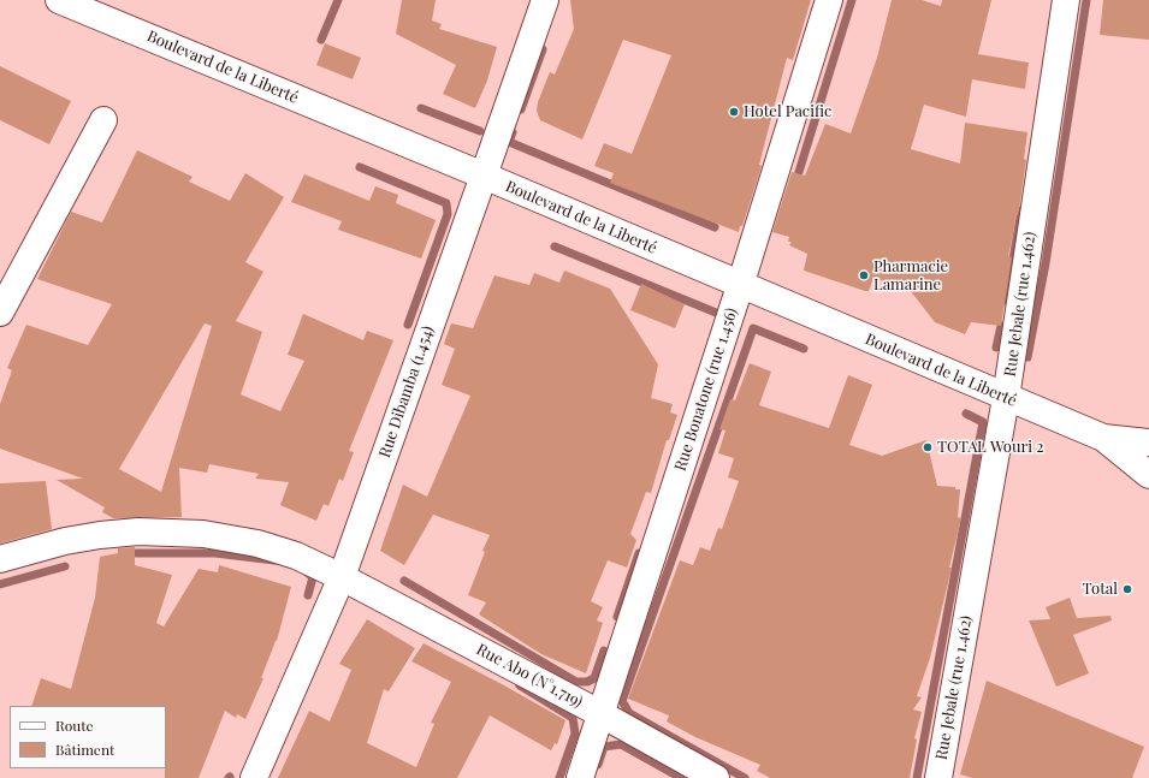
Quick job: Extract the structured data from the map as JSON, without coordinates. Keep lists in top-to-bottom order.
{
  "streets": {
    "main road": [
      "Boulevard de la Liberté",
      "Rue Jebale (rue 1.462)",
      "Rue Bonatone (rue 1.456)",
      "Rue Dibamba (1.454)",
      "Rue Abo (N°1.719)"
    ]
  },
  "crossings": [
    ["Boulevard de la Liberté", "Rue Jebale (rue 1.462)"],
    ["Boulevard de la Liberté", "Rue Bonatone (rue 1.456)"],
    ["Boulevard de la Liberté", "Rue Dibamba (1.454)"],
    ["Rue Bonatone (rue 1.456)", "Rue Abo (N°1.719)"],
    ["Rue Dibamba (1.454)", "Rue Abo (N°1.719)"]
  ],
  "places": [
    "Hotel Pacific",
    "Pharmacie Lamarine",
    "TOTAL Wouri 2",
    "Total"
  ],
  "legend": ["Route", "Bâtiment"]
}
